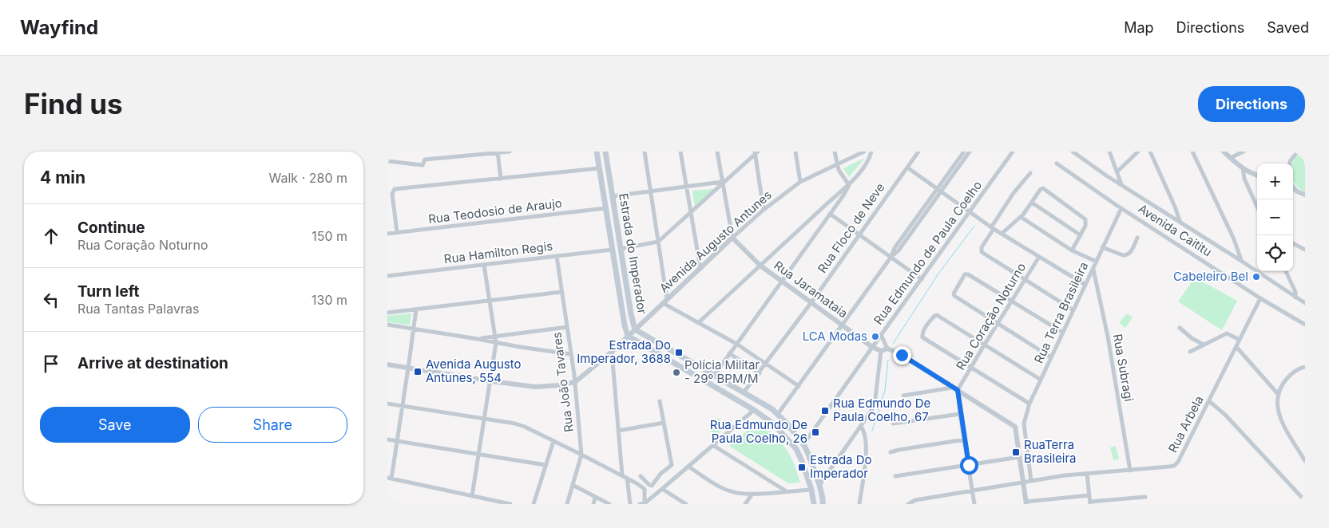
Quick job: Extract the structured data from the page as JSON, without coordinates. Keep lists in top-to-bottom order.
{
  "streets": {
    "main road": ["Estrada do Imperador"],
    "street": [
      "Rua Teodosio de Araujo",
      "Rua Floco de Neve",
      "Avenida Caititu",
      "Avenida Augusto Antunes",
      "Rua Hamilton Regis",
      "Rua Edmundo de Paula Coelho",
      "Rua Jaramataia",
      "Rua Terra Brasileira",
      "Rua Coração Noturno",
      "Rua Subragi",
      "Rua João Tavares",
      "Rua Arbela"
    ]
  },
  "crossings": [
    ["Rua Teodosio de Araujo", "Estrada do Imperador"],
    ["Rua Floco de Neve", "Estrada do Imperador"],
    ["Rua Floco de Neve", "Rua Jaramataia"],
    ["Avenida Caititu", "Rua Terra Brasileira"],
    ["Avenida Caititu", "Rua Arbela"],
    ["Avenida Augusto Antunes", "Estrada do Imperador"],
    ["Avenida Augusto Antunes", "Rua Jaramataia"],
    ["Avenida Augusto Antunes", "Rua João Tavares"],
    ["Rua Hamilton Regis", "Estrada do Imperador"],
    ["Rua Hamilton Regis", "Rua João Tavares"],
    ["Rua Edmundo de Paula Coelho", "Estrada do Imperador"],
    ["Rua Edmundo de Paula Coelho", "Rua Jaramataia"],
    ["Rua Terra Brasileira", "Rua Subragi"],
    ["Rua Terra Brasileira", "Rua Arbela"],
    ["Rua Subragi", "Rua Arbela"]
  ],
  "places": {
    "other": ["Cabeleiro Bel", "LCA Modas", "Polícia Militar - 29º BPM/M"],
    "transit": [
      "Estrada Do Imperador, 3688",
      "Avenida Augusto Antunes, 554",
      "Rua Edmundo De Paula Coelho, 67",
      "Rua Edmundo De Paula Coelho, 26",
      "RuaTerra Brasileira",
      "Estrada Do Imperador"
    ]
  },
  "page": {
    "header": "Wayfind",
    "nav": ["Map", "Directions", "Saved"],
    "buttons": [
      "Directions",
      ["Save", "Share"]
    ],
    "title": "Find us",
    "heading": ["4 min", "Walk · 280 m"],
    "map_buttons": ["+", "−"],
    "list": [
      ["Continue", "Rua Coração Noturno", "150 m"],
      ["Turn left", "Rua Tantas Palavras", "130 m"],
      "Arrive at destination"
    ]
  }
}
